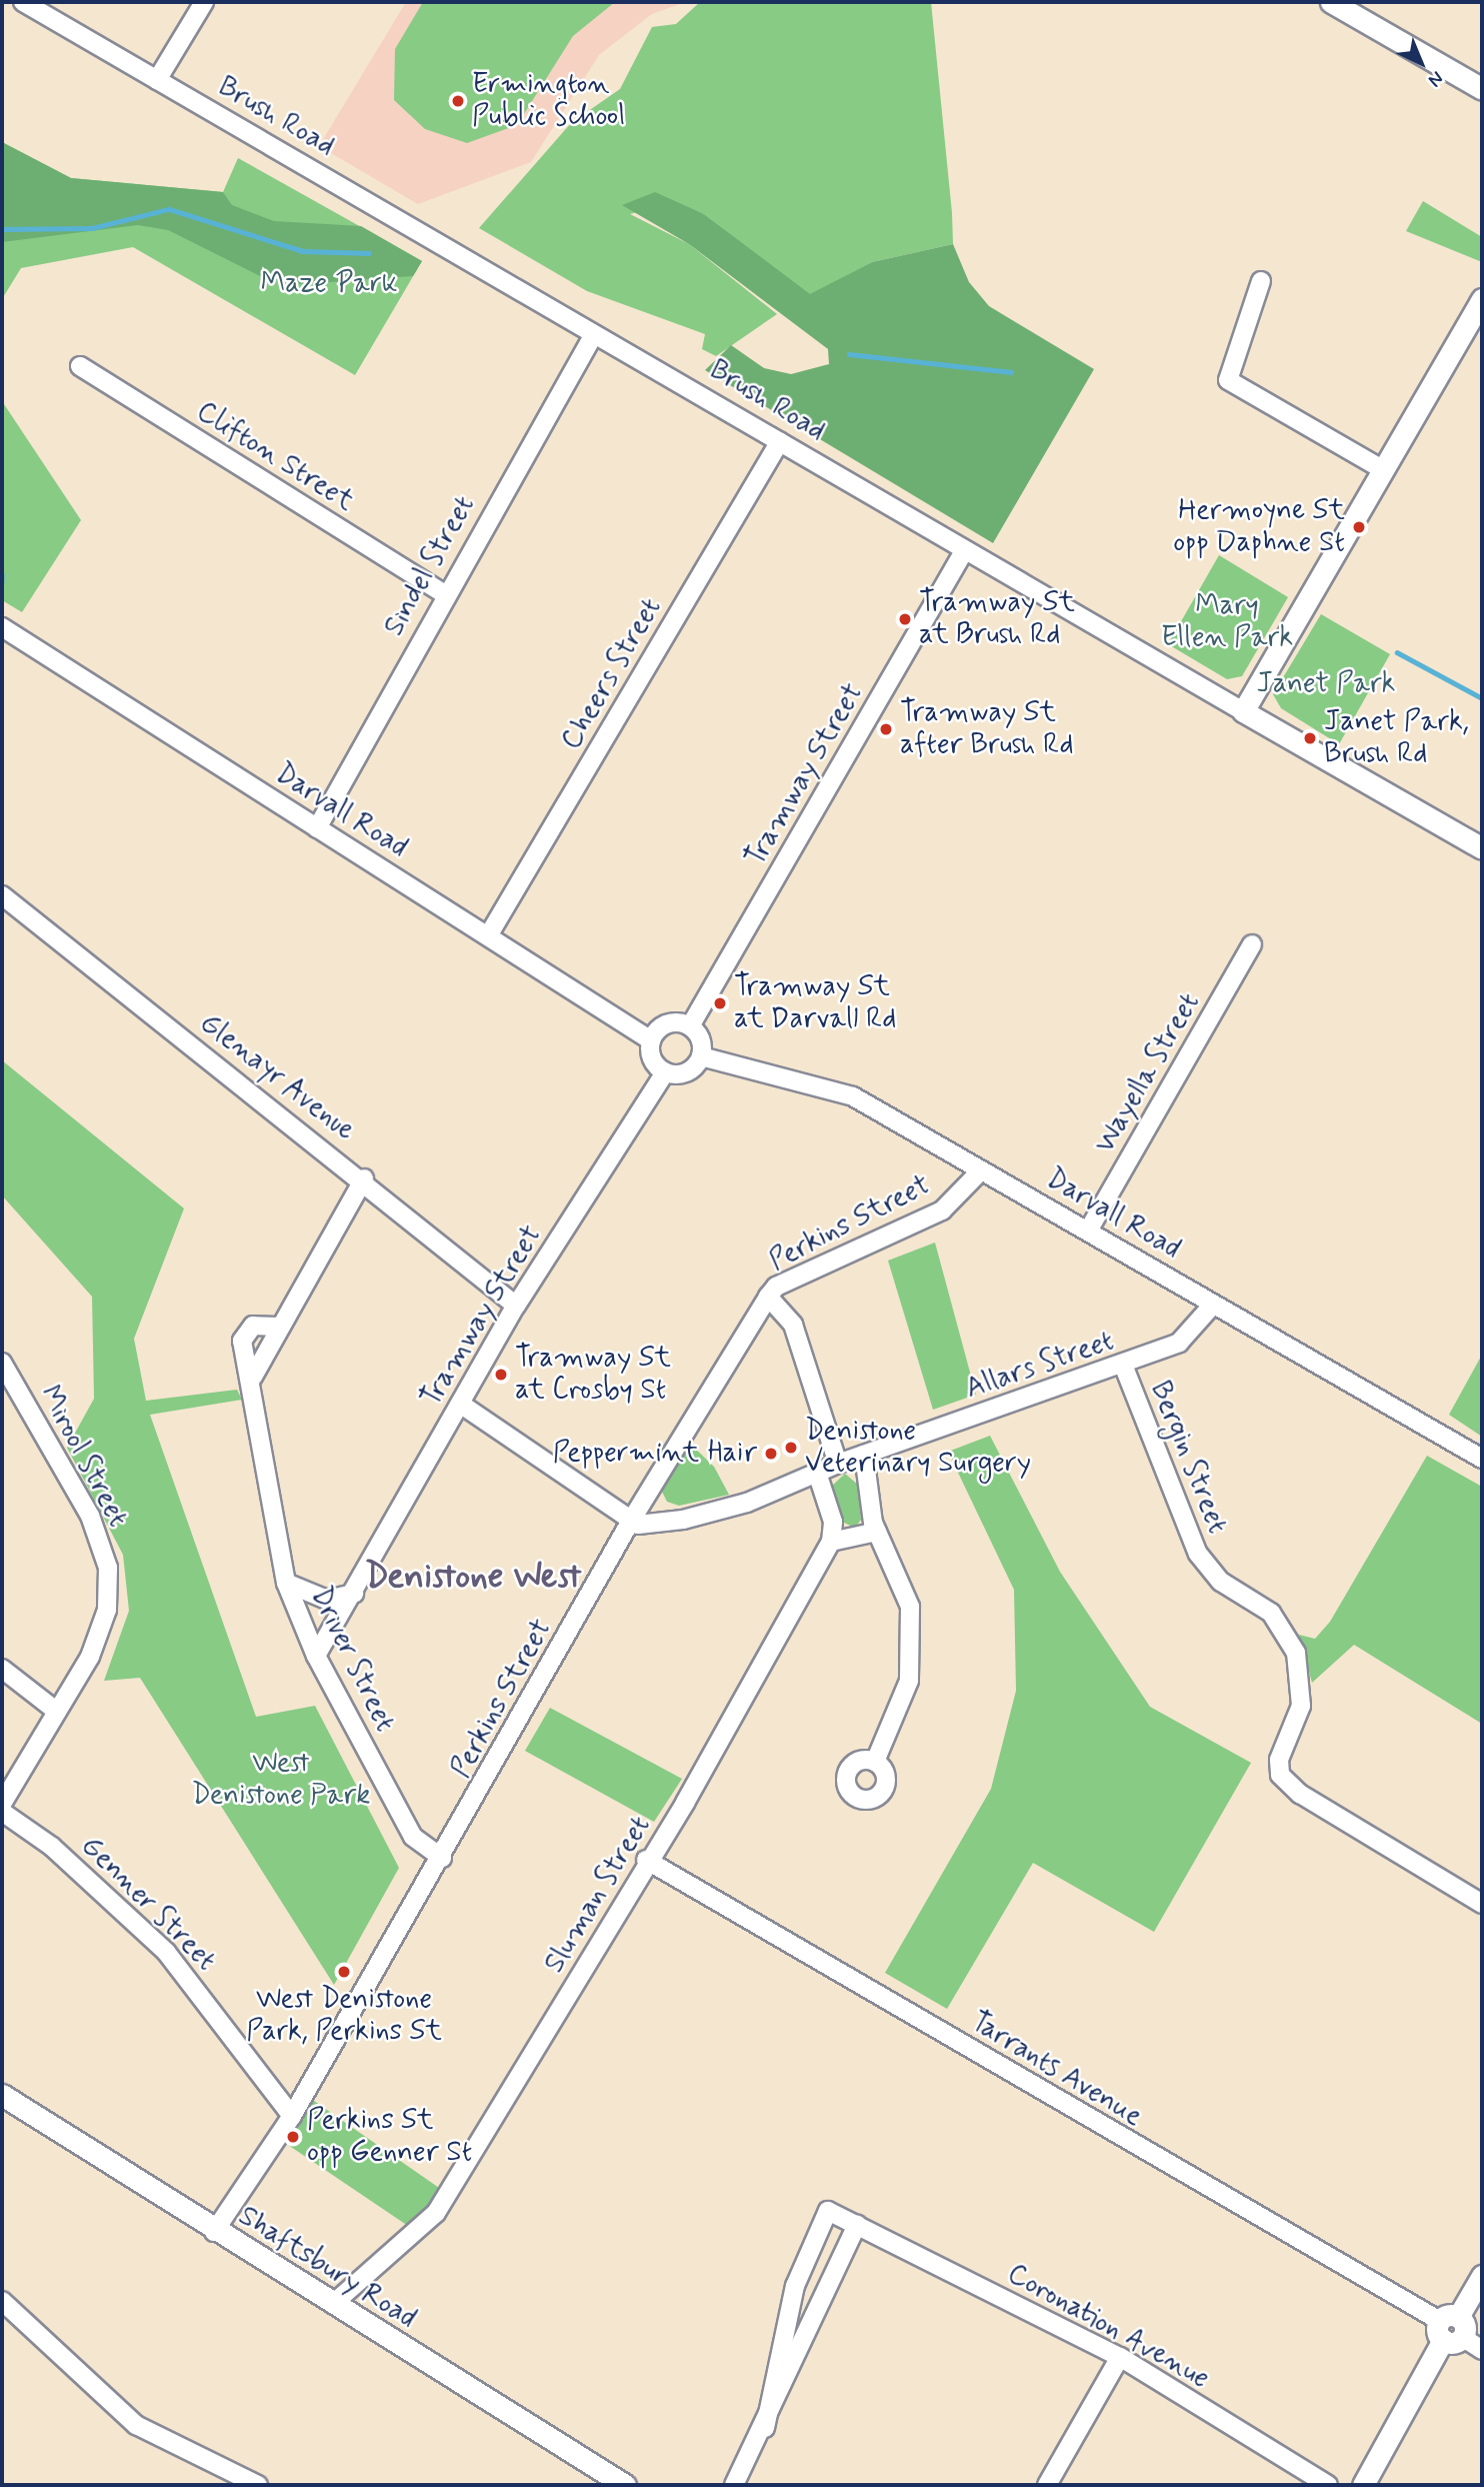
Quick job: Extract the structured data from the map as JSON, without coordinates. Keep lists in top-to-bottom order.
{
  "streets": {
    "street": [
      "Brush Road",
      "Clifton Street",
      "Sindel Street",
      "Cheers Street",
      "Tramway Street",
      "Darvall Road",
      "Wayella Street",
      "Glenayr Avenue",
      "Perkins Street",
      "Allars Street",
      "Mirool Street",
      "Bergin Street",
      "Driver Street",
      "Sluman Street",
      "Genner Street",
      "Tarrants Avenue",
      "Shaftsbury Road",
      "Coronation Avenue"
    ]
  },
  "crossings": [
    ["Brush Road", "Sindel Street"],
    ["Brush Road", "Cheers Street"],
    ["Brush Road", "Tramway Street"],
    ["Clifton Street", "Sindel Street"],
    ["Sindel Street", "Darvall Road"],
    ["Cheers Street", "Darvall Road"],
    ["Tramway Street", "Darvall Road"],
    ["Tramway Street", "Glenayr Avenue"],
    ["Tramway Street", "Driver Street"],
    ["Darvall Road", "Wayella Street"],
    ["Darvall Road", "Perkins Street"],
    ["Darvall Road", "Allars Street"],
    ["Perkins Street", "Allars Street"],
    ["Perkins Street", "Driver Street"],
    ["Perkins Street", "Genner Street"],
    ["Perkins Street", "Shaftsbury Road"],
    ["Allars Street", "Bergin Street"],
    ["Sluman Street", "Tarrants Avenue"],
    ["Sluman Street", "Shaftsbury Road"]
  ],
  "districts": ["Denistone West"],
  "parks": [
    "Maze Park",
    "Mary Ellen Park",
    "Janet Park",
    "West Denistone Park"
  ],
  "places": [
    "Ermington Public School",
    "Hermoyne St opp Daphne St",
    "Tramway St at Brush Rd",
    "Tramway St after Brush Rd",
    "Janet Park, Brush Rd",
    "Tramway St at Darvall Rd",
    "Tramway St at Crosby St",
    "Denistone Veterinary Surgery",
    "Peppermint Hair",
    "West Denistone Park, Perkins St",
    "Perkins St opp Genner St"
  ],
  "north": "bottom right"
}
